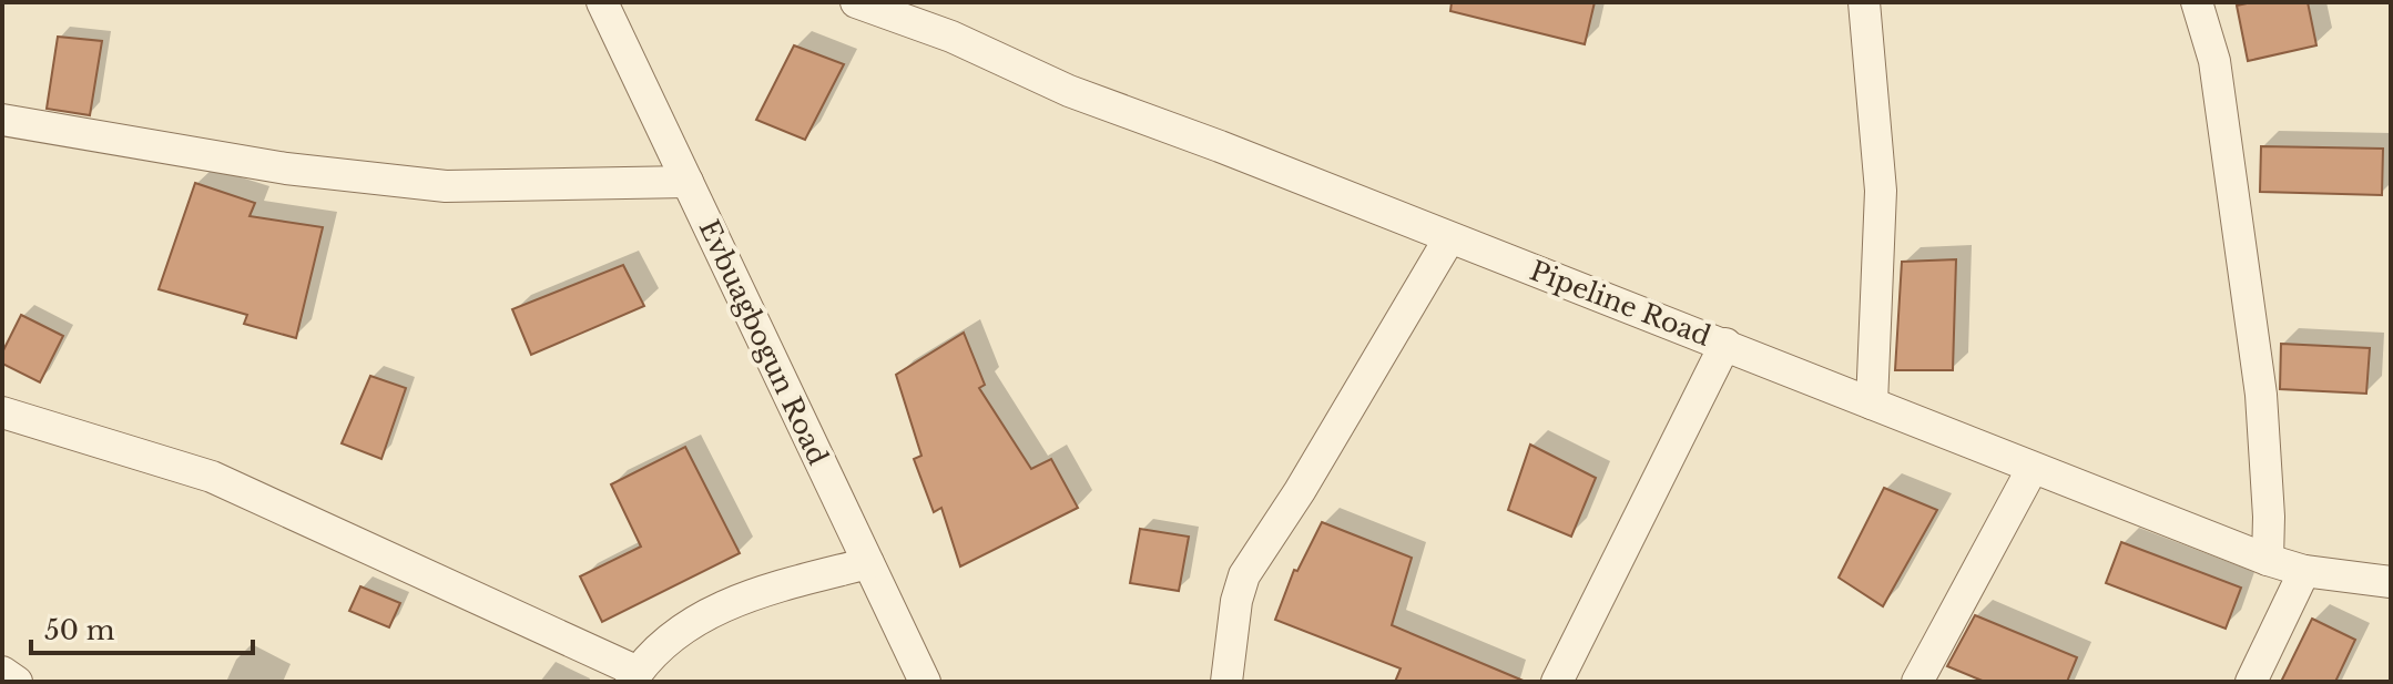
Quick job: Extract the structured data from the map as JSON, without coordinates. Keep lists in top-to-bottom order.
{
  "streets": {
    "street": ["Pipeline Road", "Evbuagbogun Road"]
  },
  "scale_bar": "50 m"
}
